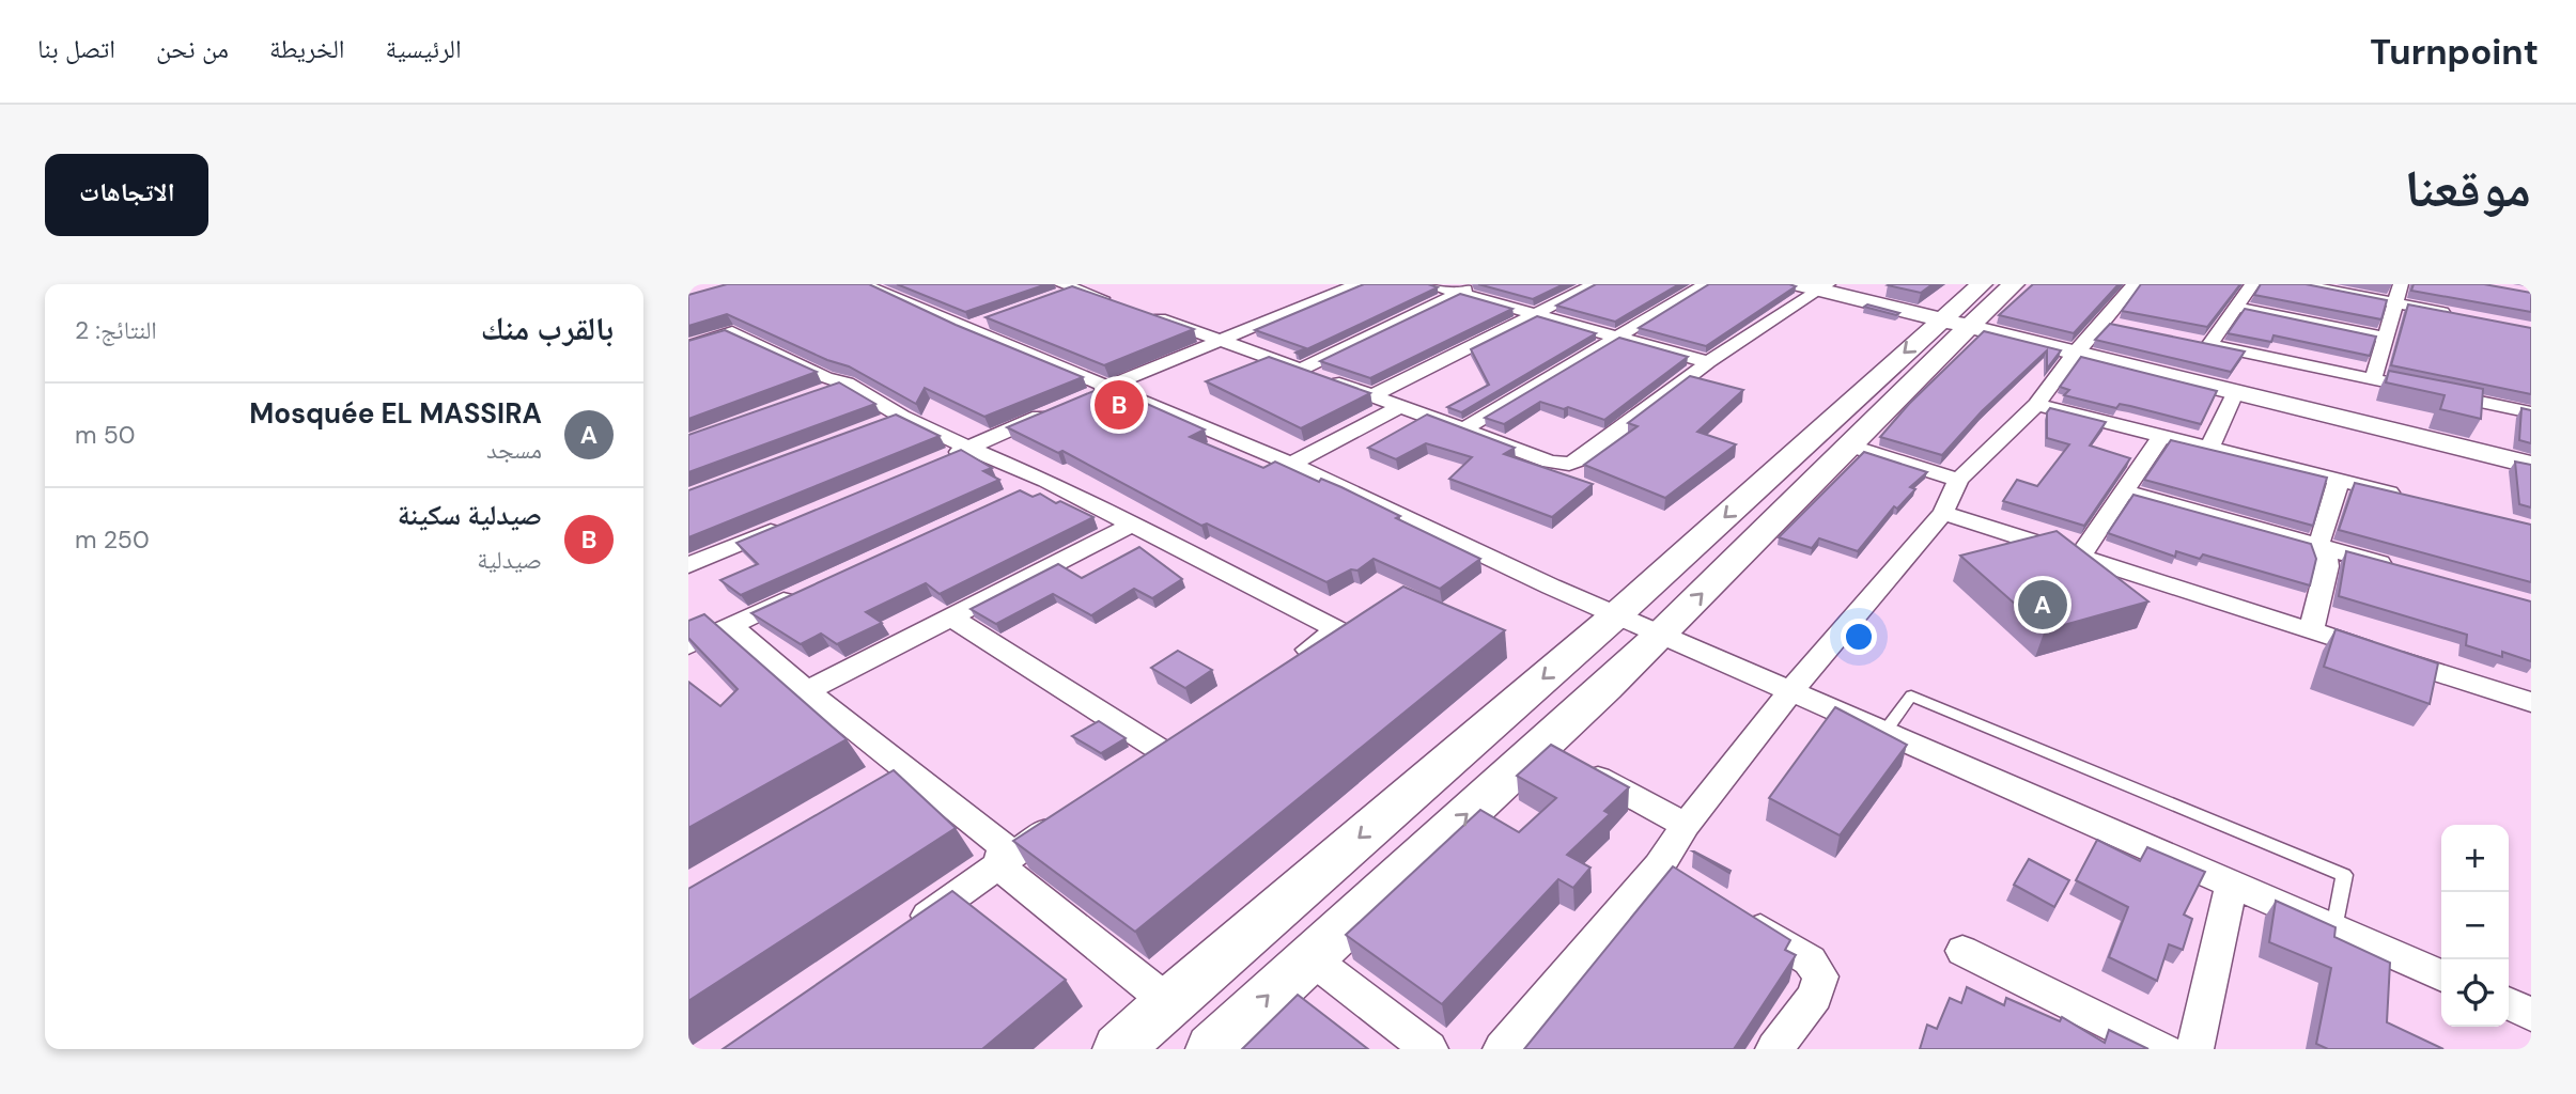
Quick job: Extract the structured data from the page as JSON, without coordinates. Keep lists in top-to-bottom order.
{
  "page": {
    "header": "Turnpoint",
    "nav": [
      "الرئيسية",
      "الخريطة",
      "من نحن",
      "اتصل بنا"
    ],
    "title": "موقعنا",
    "buttons": "الاتجاهات",
    "heading": ["بالقرب منك", "النتائج: 2"],
    "pins": ["B", "A"],
    "list": [
      {
        "mark": "A",
        "name": "Mosquée EL MASSIRA",
        "note": "مسجد",
        "value": "50 m"
      },
      {
        "mark": "B",
        "name": "صيدلية سكينة",
        "note": "صيدلية",
        "value": "250 m"
      }
    ],
    "map_buttons": ["+", "−"]
  }
}
